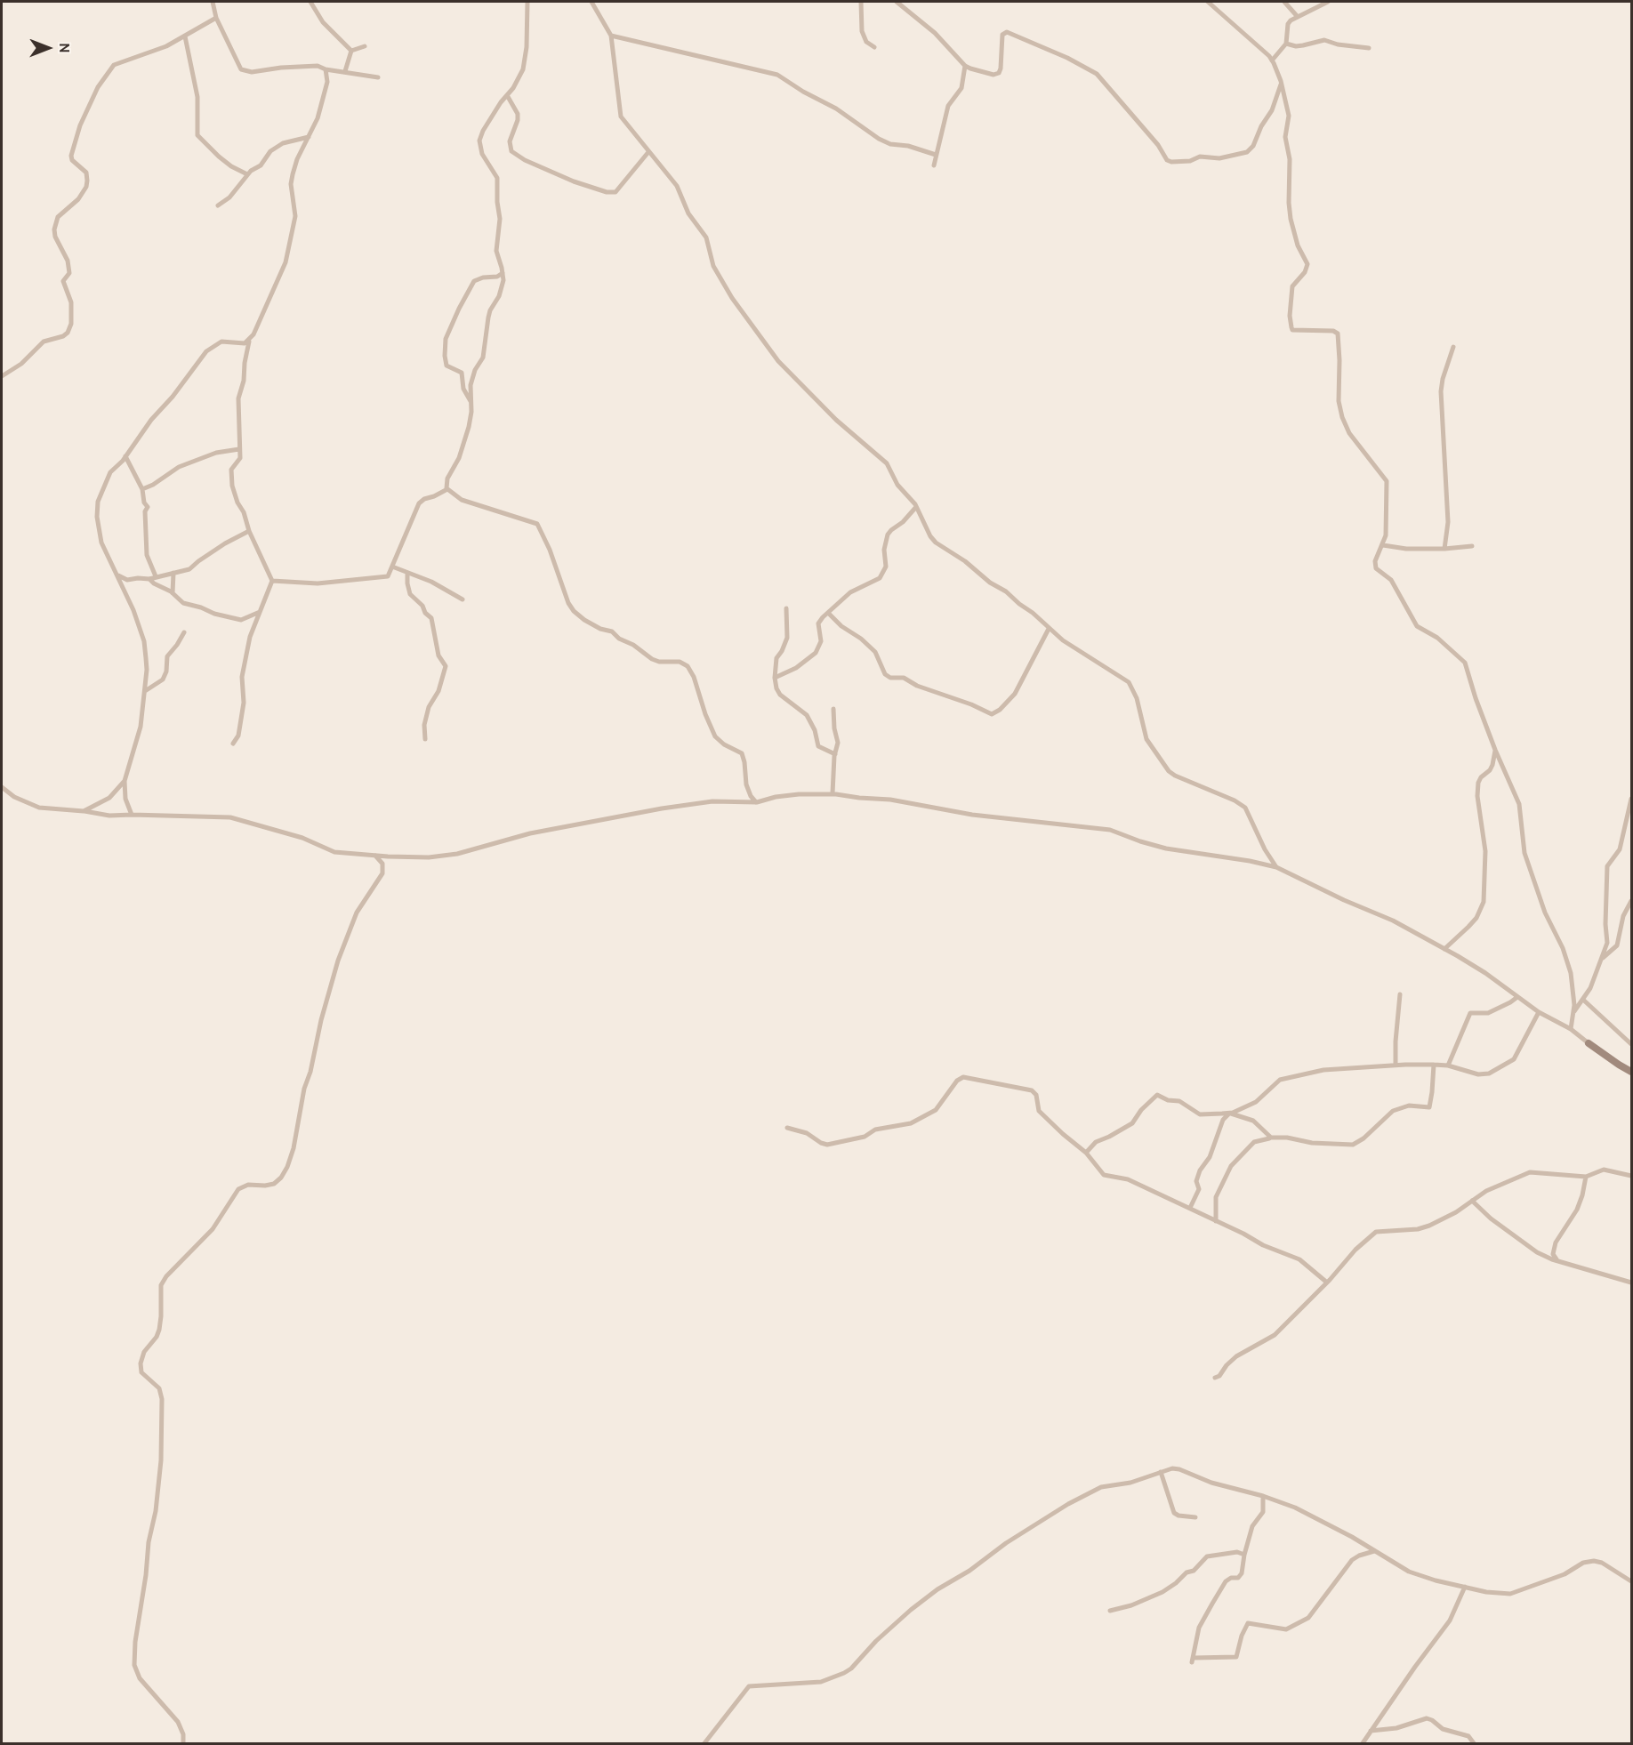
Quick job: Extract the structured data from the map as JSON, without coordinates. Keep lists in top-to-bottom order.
{
  "north": "right"
}
